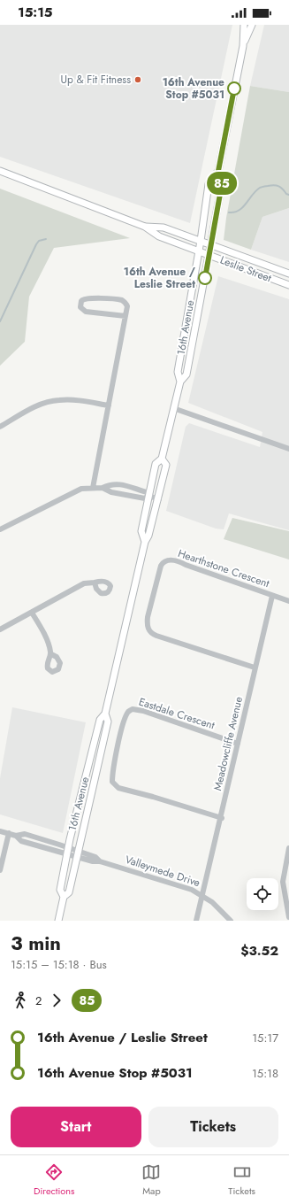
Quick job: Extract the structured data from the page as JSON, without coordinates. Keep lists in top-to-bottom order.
{
  "streets": {
    "main road": ["Leslie Street", "16th Avenue"],
    "street": [
      "Hearthstone Crescent",
      "Eastdale Crescent",
      "Meadowcliffe Avenue",
      "Valleymede Drive"
    ]
  },
  "crossings": [
    ["Leslie Street", "16th Avenue"],
    ["16th Avenue", "Valleymede Drive"],
    ["Hearthstone Crescent", "Meadowcliffe Avenue"],
    ["Eastdale Crescent", "Meadowcliffe Avenue"],
    ["Meadowcliffe Avenue", "Valleymede Drive"]
  ],
  "places": ["Up & Fit Fitness", "16th Avenue Stop #5031", "16th Avenue / Leslie Street"],
  "lines": ["bus line 85"],
  "page": {
    "status": "15:15",
    "on_map": "85",
    "heading": ["3 min", "15:15 – 15:18 · Bus", "$3.52"],
    "legs": ["2", "85"],
    "list": [
      {
        "name": "16th Avenue / Leslie Street",
        "value": "15:17"
      },
      {
        "name": "16th Avenue Stop #5031",
        "value": "15:18"
      }
    ],
    "buttons": ["Start", "Tickets"],
    "tabs": ["Directions", "Map", "Tickets"]
  }
}
